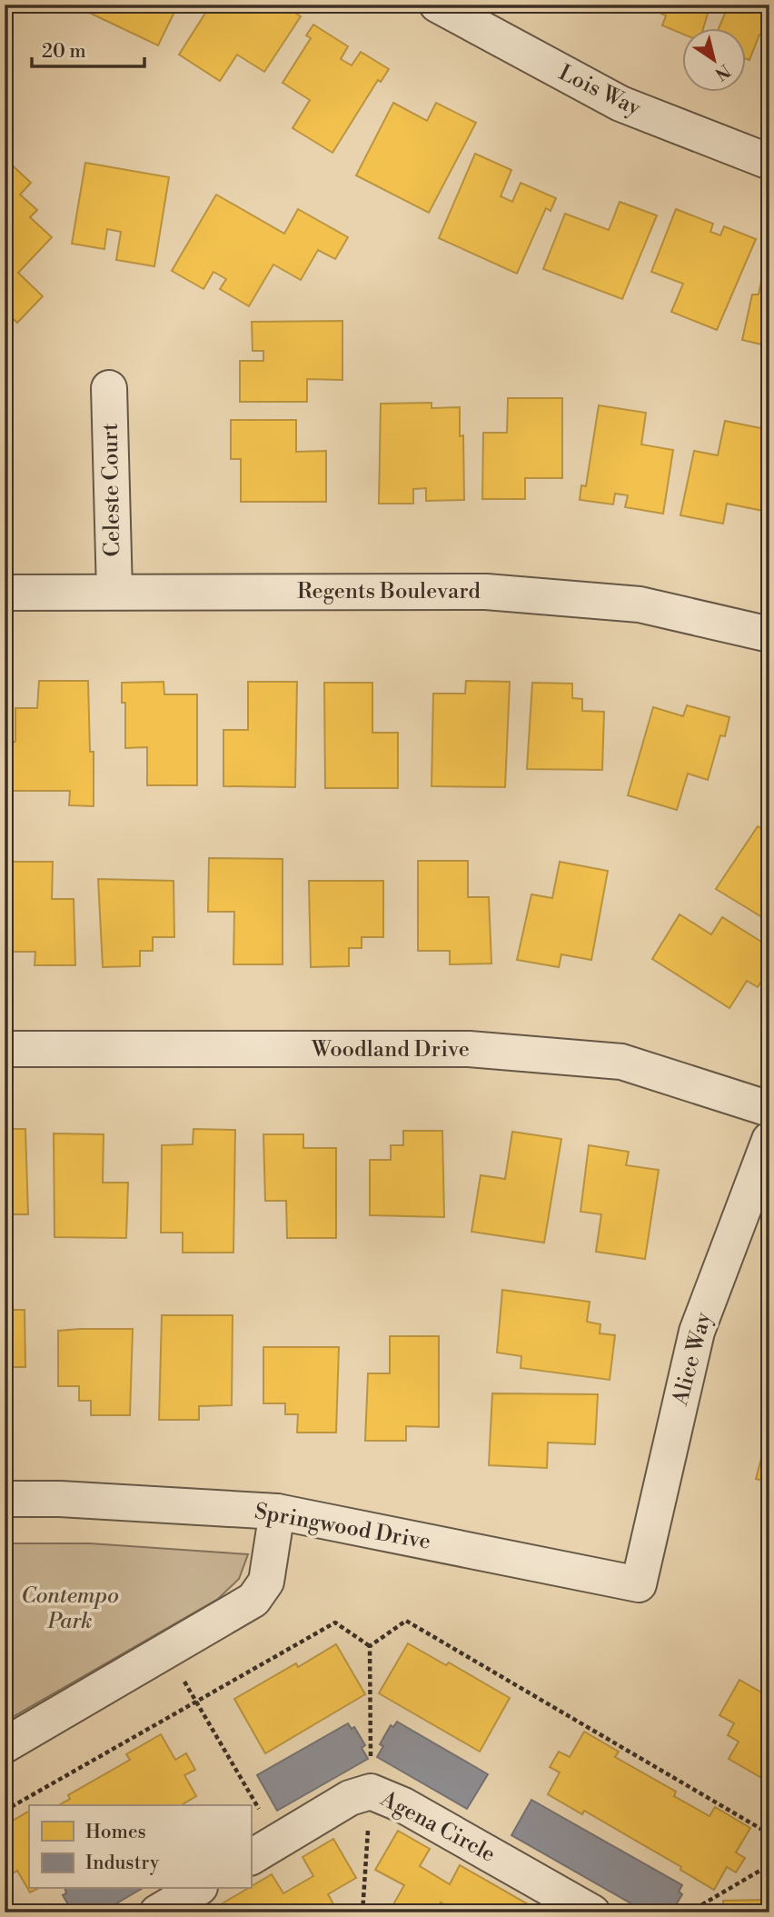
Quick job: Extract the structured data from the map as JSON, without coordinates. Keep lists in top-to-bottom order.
{
  "streets": {
    "street": [
      "Lois Way",
      "Celeste Court",
      "Regents Boulevard",
      "Woodland Drive",
      "Alice Way",
      "Springwood Drive",
      "Agena Circle"
    ]
  },
  "crossings": [
    ["Celeste Court", "Regents Boulevard"],
    ["Alice Way", "Springwood Drive"]
  ],
  "parks": ["Contempo Park"],
  "legend": ["Homes", "Industry"],
  "scale_bar": "20 m",
  "north": "bottom right"
}
